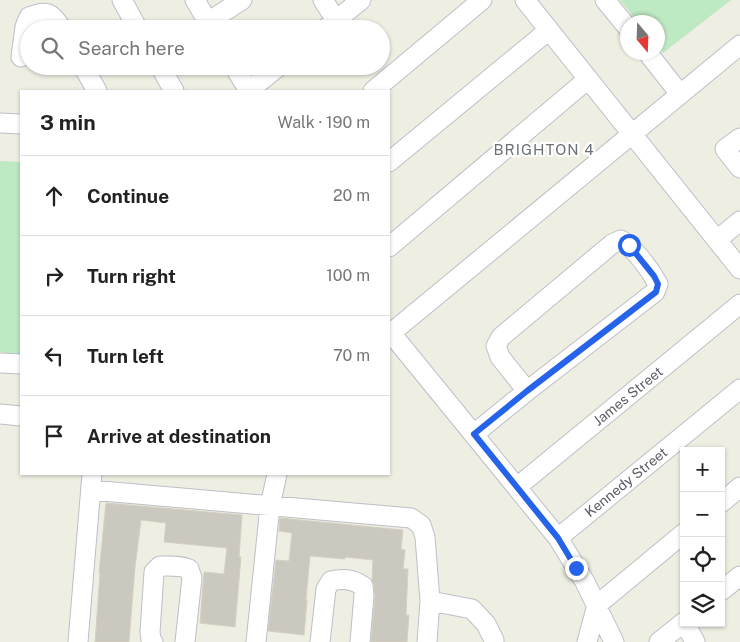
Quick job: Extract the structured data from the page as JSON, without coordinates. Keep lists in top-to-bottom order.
{
  "streets": {
    "street": ["James Street", "Kennedy Street"]
  },
  "districts": ["BRIGHTON 4"],
  "north": "bottom",
  "page": {
    "search": "Search here",
    "heading": ["3 min", "Walk · 190 m"],
    "list": [
      ["Continue", "20 m"],
      ["Turn right", "100 m"],
      ["Turn left", "70 m"],
      "Arrive at destination"
    ],
    "map_buttons": ["+", "−"]
  }
}
